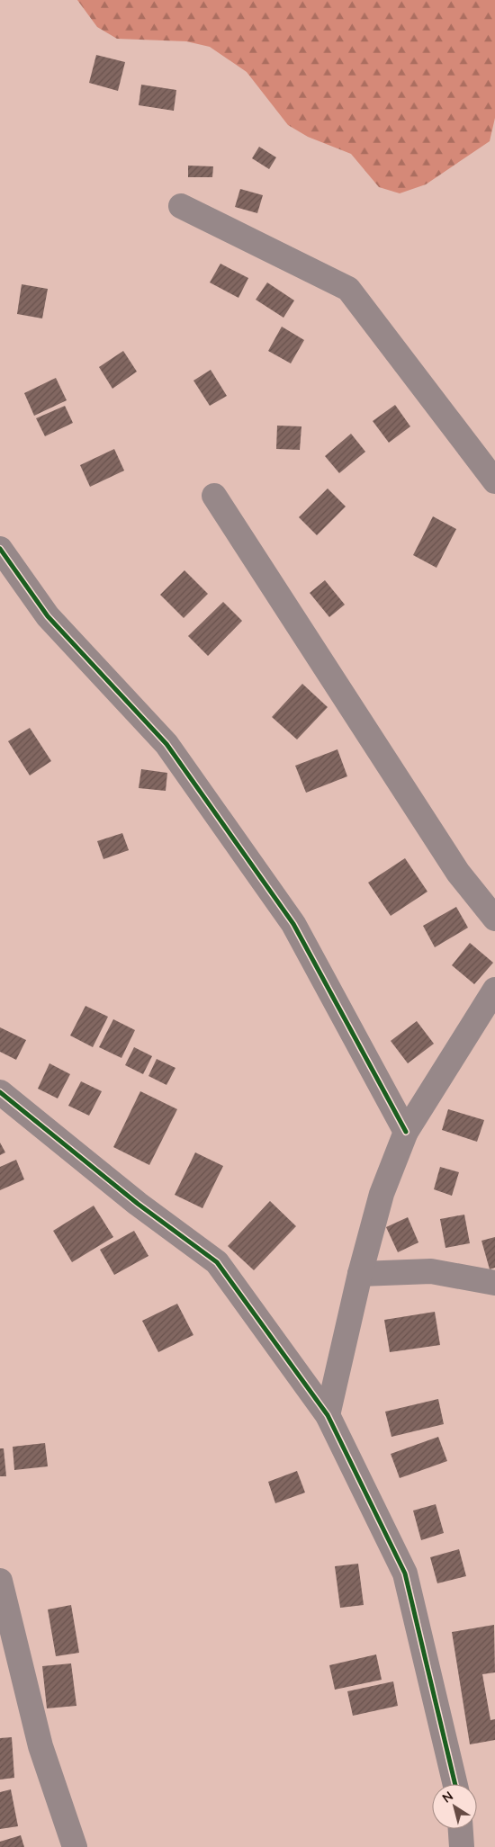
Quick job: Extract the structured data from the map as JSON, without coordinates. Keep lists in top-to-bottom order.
{
  "north": "top left"
}
